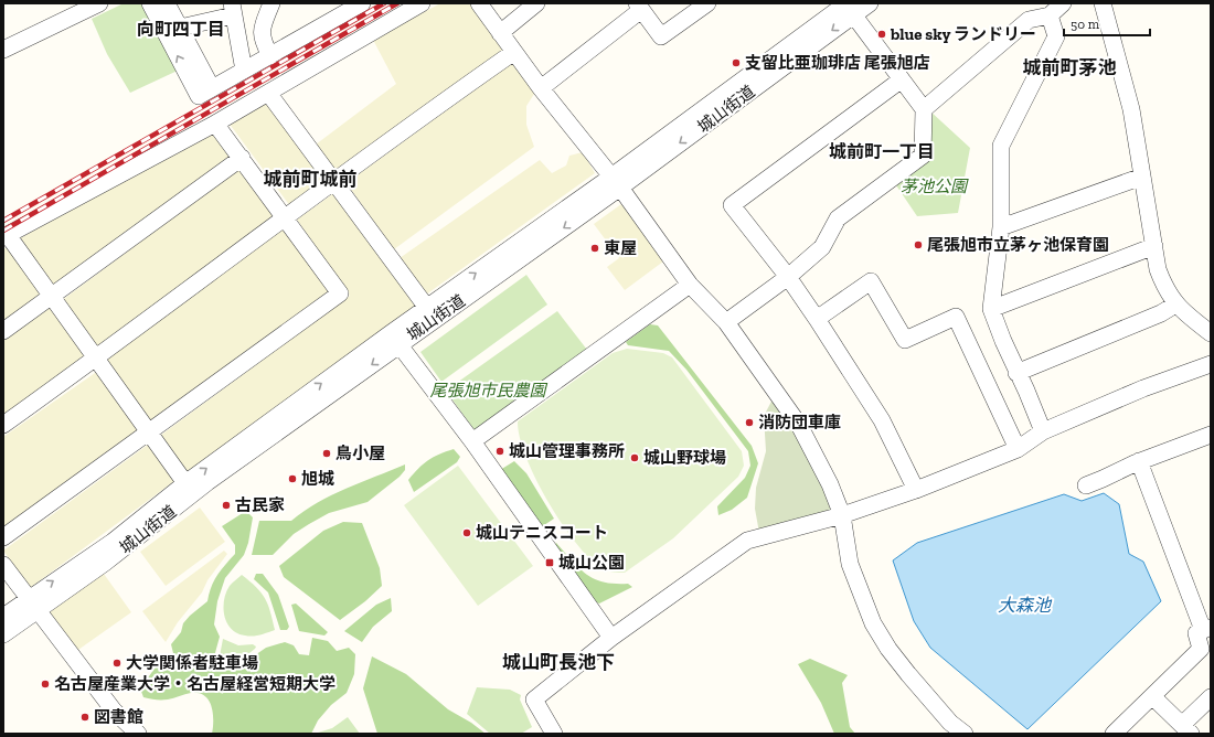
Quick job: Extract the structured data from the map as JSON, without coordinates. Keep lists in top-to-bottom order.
{
  "streets": {
    "street": ["城山街道"]
  },
  "districts": [
    "向町四丁目",
    "城前町茅池",
    "城前町一丁目",
    "城前町城前",
    "城山町長池下"
  ],
  "water": ["大森池"],
  "parks": ["茅池公園", "尾張旭市民農園"],
  "places": {
    "other": [
      "blue sky ランドリー",
      "支留比亜珈琲店 尾張旭店",
      "尾張旭市立茅ヶ池保育園",
      "東屋",
      "消防団車庫",
      "城山管理事務所",
      "鳥小屋",
      "城山野球場",
      "旭城",
      "古民家",
      "城山テニスコート",
      "大学関係者駐車場",
      "名古屋産業大学・名古屋経営短期大学",
      "図書館"
    ],
    "transit": ["城山公園"]
  },
  "scale_bar": "50 m"
}
